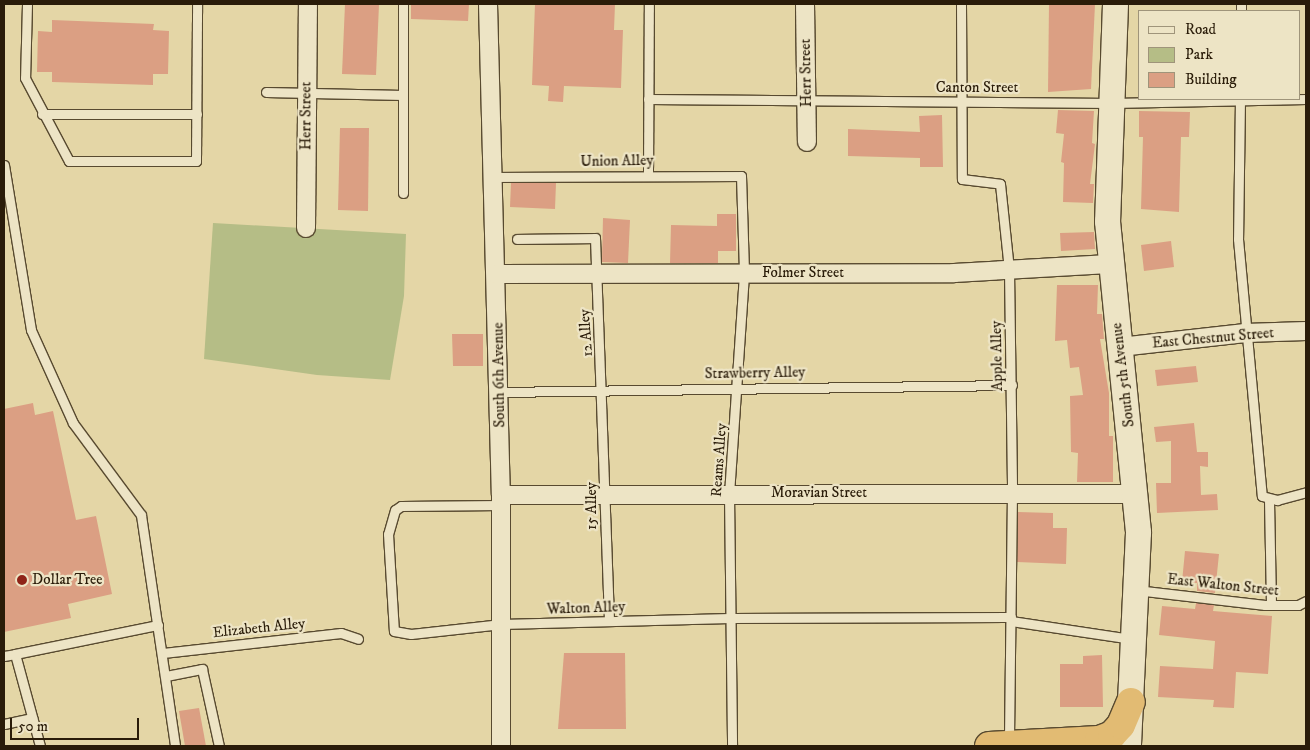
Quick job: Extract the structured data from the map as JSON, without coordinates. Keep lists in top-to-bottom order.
{
  "streets": {
    "main road": ["South 5th Avenue"],
    "street": [
      "Herr Street",
      "Folmer Street",
      "East Chestnut Street",
      "South 6th Avenue",
      "Moravian Street"
    ],
    "lane": [
      "Canton Street",
      "Union Alley",
      "12 Alley",
      "Apple Alley",
      "Strawberry Alley",
      "Reams Alley",
      "15 Alley",
      "East Walton Street",
      "Walton Alley",
      "Elizabeth Alley"
    ]
  },
  "crossings": [
    ["Herr Street", "Canton Street"],
    ["Canton Street", "Apple Alley"],
    ["Canton Street", "South 5th Avenue"],
    ["Union Alley", "South 6th Avenue"],
    ["Union Alley", "Reams Alley"],
    ["Folmer Street", "12 Alley"],
    ["Folmer Street", "Apple Alley"],
    ["Folmer Street", "South 6th Avenue"],
    ["Folmer Street", "South 5th Avenue"],
    ["Folmer Street", "Reams Alley"],
    ["12 Alley", "Strawberry Alley"],
    ["12 Alley", "15 Alley"],
    ["East Chestnut Street", "South 5th Avenue"],
    ["Apple Alley", "Strawberry Alley"],
    ["Apple Alley", "Moravian Street"],
    ["Apple Alley", "Walton Alley"],
    ["Strawberry Alley", "South 6th Avenue"],
    ["Strawberry Alley", "Reams Alley"],
    ["Strawberry Alley", "15 Alley"],
    ["South 6th Avenue", "Moravian Street"],
    ["South 6th Avenue", "Walton Alley"],
    ["South 5th Avenue", "Moravian Street"],
    ["South 5th Avenue", "East Walton Street"],
    ["South 5th Avenue", "Walton Alley"],
    ["Reams Alley", "Moravian Street"],
    ["Reams Alley", "Walton Alley"],
    ["Moravian Street", "15 Alley"],
    ["Moravian Street", "Walton Alley"],
    ["15 Alley", "Walton Alley"]
  ],
  "places": ["Dollar Tree"],
  "legend": ["Road", "Park", "Building"],
  "scale_bar": "50 m"
}
